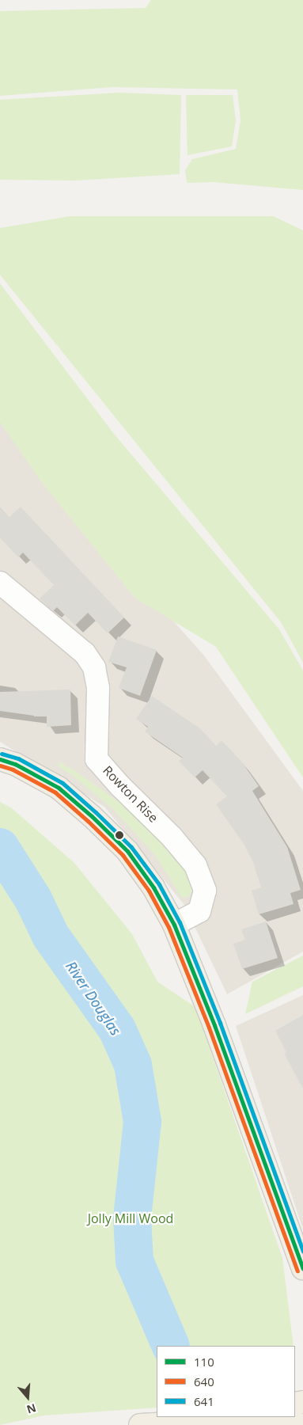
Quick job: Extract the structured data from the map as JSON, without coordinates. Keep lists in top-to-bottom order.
{
  "streets": {
    "street": ["Rowton Rise"]
  },
  "water": ["River Douglas"],
  "parks": ["Jolly Mill Wood"],
  "lines": ["transit line 641", "transit line 110", "transit line 640"],
  "legend": ["110", "640", "641"],
  "north": "bottom"
}
